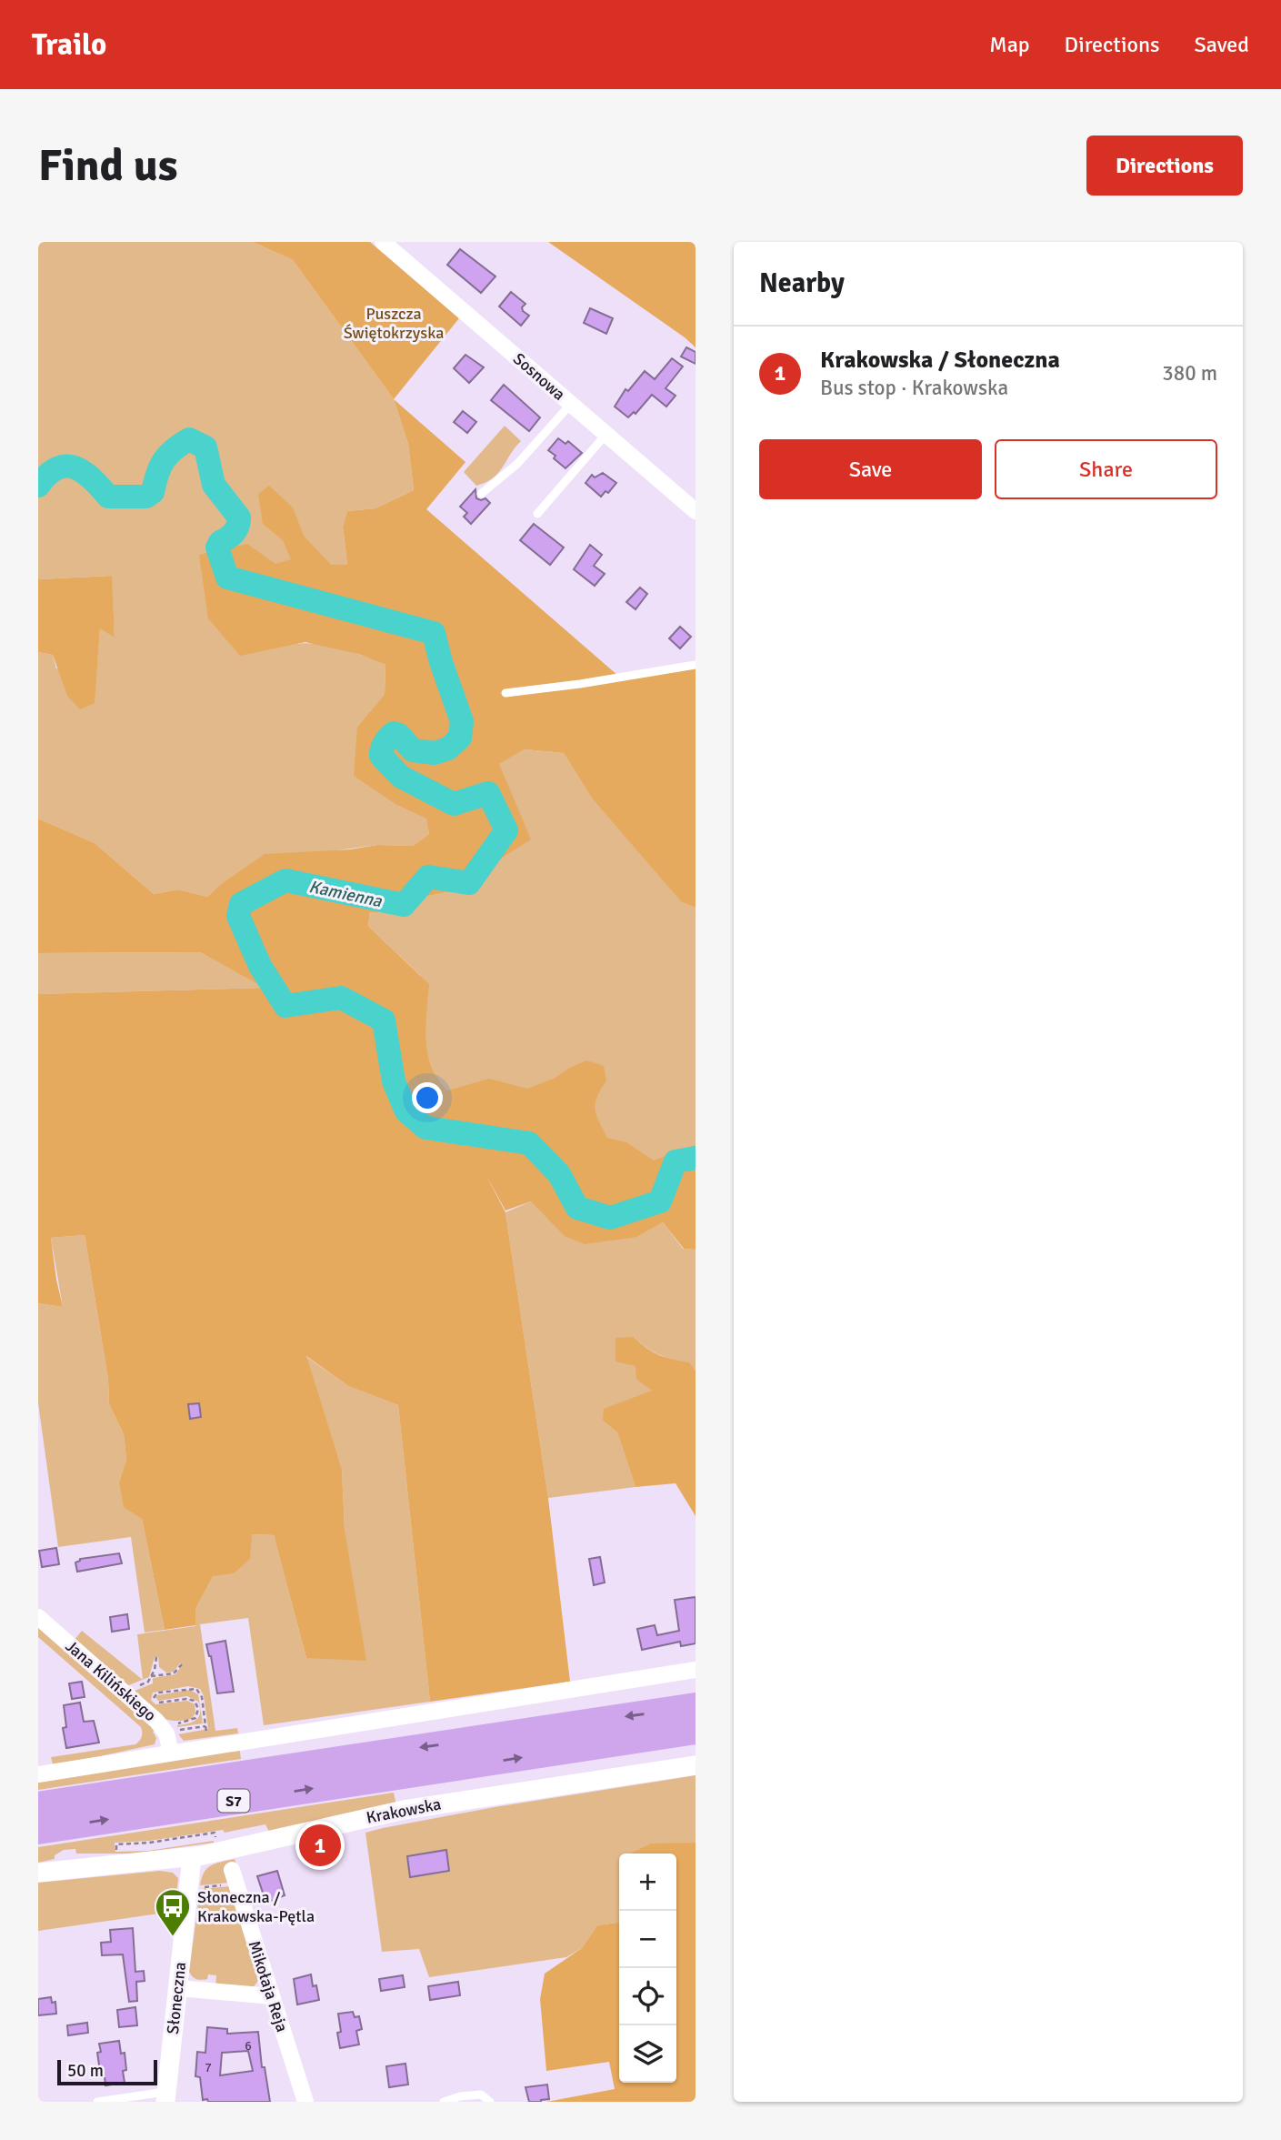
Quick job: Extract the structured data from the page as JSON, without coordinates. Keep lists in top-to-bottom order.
{
  "streets": {
    "highway": ["S7"],
    "street": [
      "Sosnowa",
      "Jana Kilińskiego",
      "Krakowska",
      "Mikołaja Reja",
      "Słoneczna"
    ]
  },
  "crossings": [
    ["Krakowska", "Słoneczna"]
  ],
  "water": ["Kamienna"],
  "parks": ["Puszcza Świętokrzyska"],
  "places": {
    "bus stop": ["Słoneczna / Krakowska-Pętla"]
  },
  "house_numbers": ["6", "7"],
  "scale_bar": "50 m",
  "page": {
    "header": "Trailo",
    "nav": ["Map", "Directions", "Saved"],
    "buttons": [
      "Directions",
      ["Save", "Share"]
    ],
    "title": "Find us",
    "heading": "Nearby",
    "list": [
      {
        "mark": "1",
        "name": "Krakowska / Słoneczna",
        "note": "Bus stop · Krakowska",
        "value": "380 m"
      }
    ],
    "pins": "1",
    "map_buttons": ["+", "−"],
    "scale": "50 m"
  }
}
